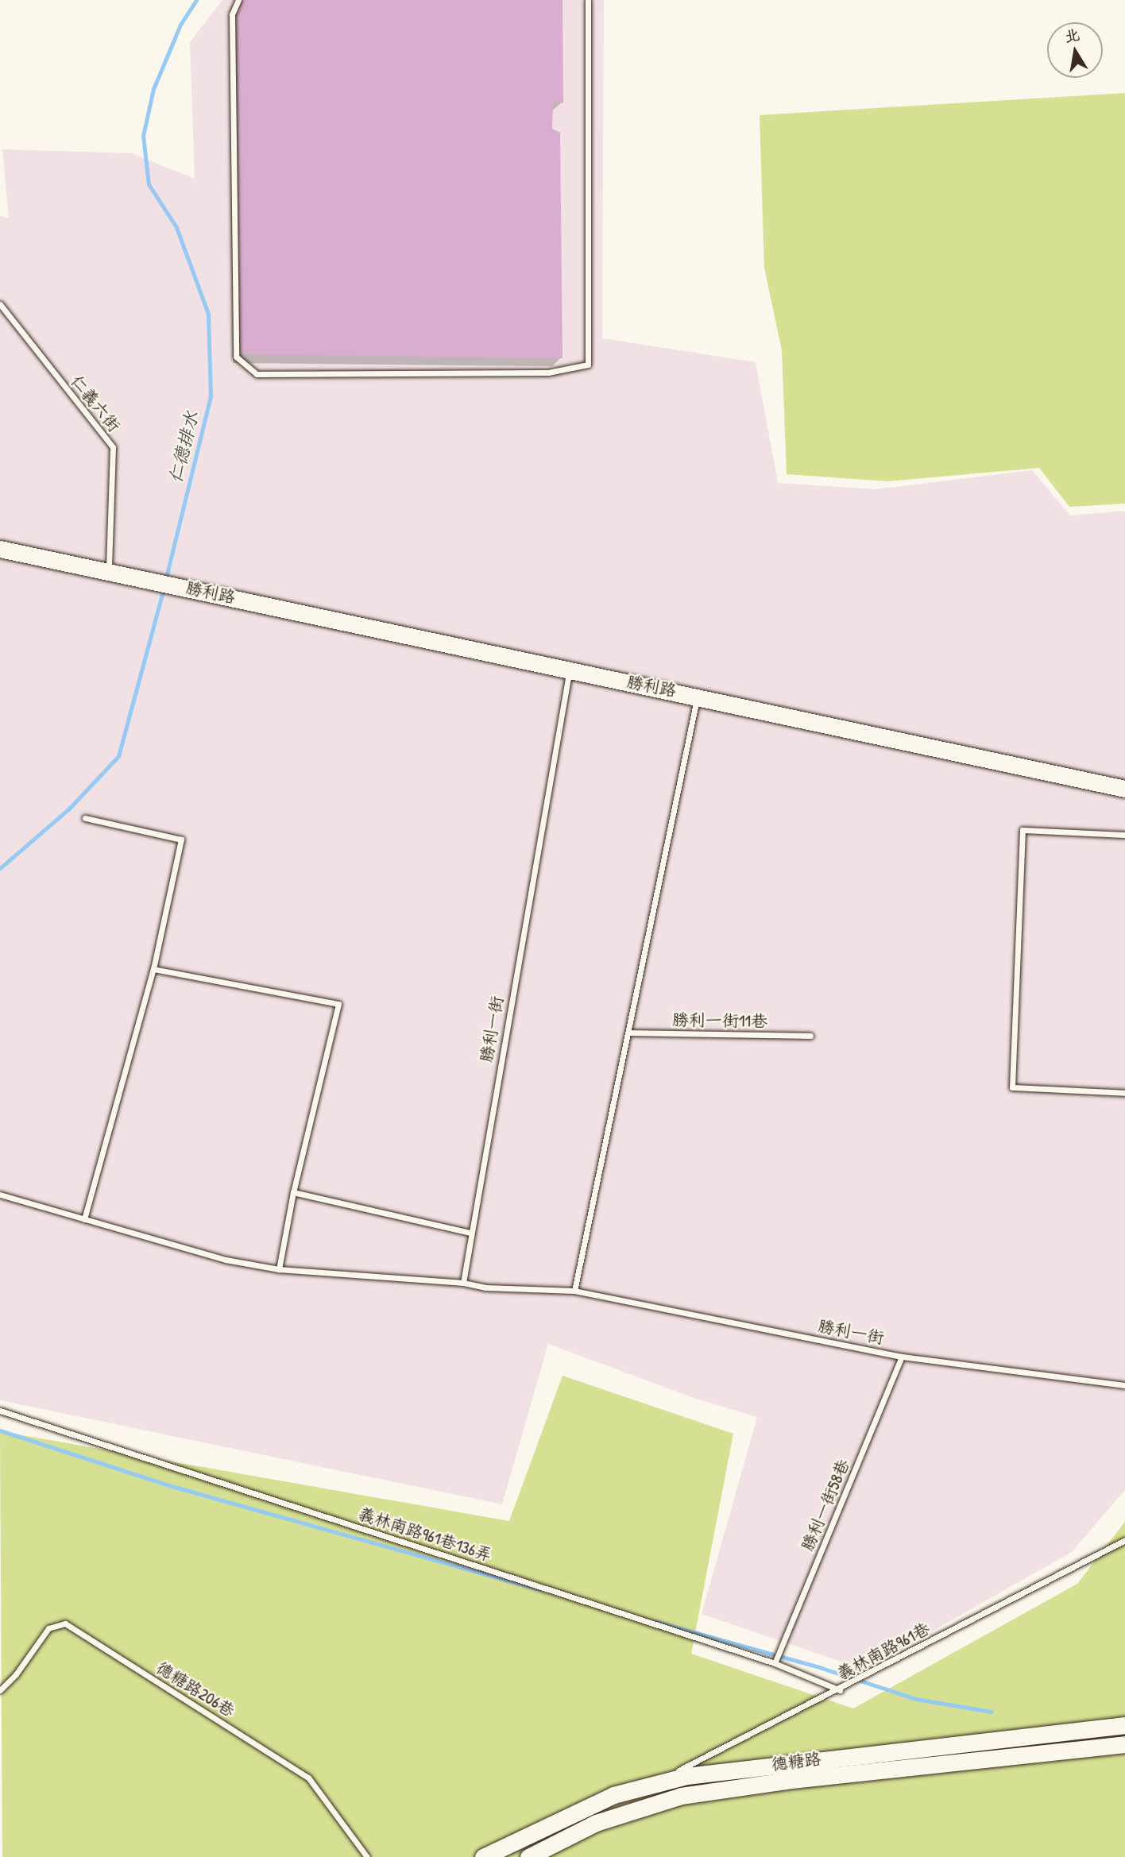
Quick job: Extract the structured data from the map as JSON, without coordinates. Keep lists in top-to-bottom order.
{
  "streets": {
    "street": ["勝利路", "德糖路"],
    "lane": [
      "仁義六街",
      "勝利一街11巷",
      "勝利一街",
      "勝利一街58巷",
      "義林南路961巷136弄",
      "義林南路961巷",
      "德糖路206巷"
    ]
  },
  "crossings": [
    ["仁義六街", "勝利路"],
    ["勝利路", "勝利一街"],
    ["勝利一街", "勝利一街58巷"],
    ["勝利一街58巷", "義林南路961巷136弄"],
    ["義林南路961巷136弄", "義林南路961巷"],
    ["義林南路961巷", "德糖路"]
  ],
  "water": ["仁德排水"],
  "north": "top"
}
